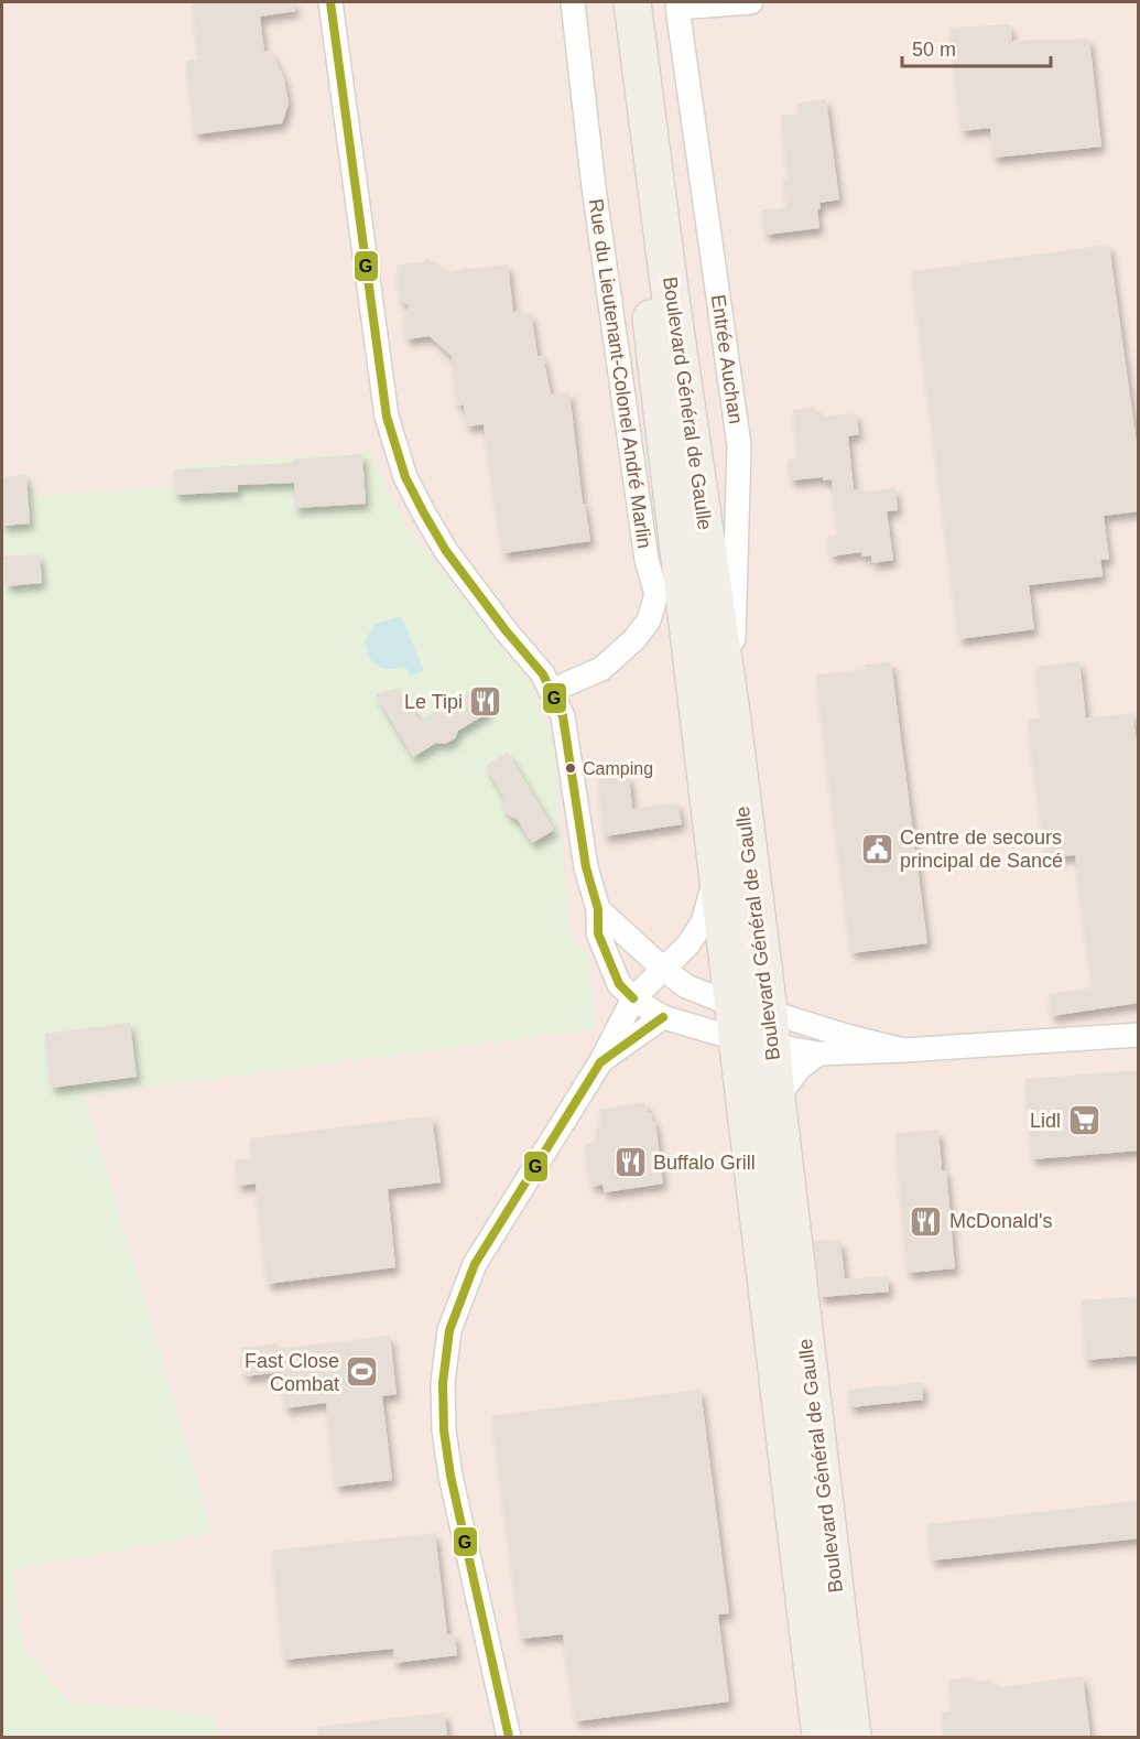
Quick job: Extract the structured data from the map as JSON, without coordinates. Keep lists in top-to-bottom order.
{
  "streets": {
    "main road": ["Boulevard Général de Gaulle"],
    "street": ["Entrée Auchan", "Rue du Lieutenant-Colonel André Marlin"]
  },
  "crossings": [
    ["Entrée Auchan", "Boulevard Général de Gaulle"]
  ],
  "places": {
    "restaurant": ["Le Tipi", "Buffalo Grill", "McDonald's"],
    "other": ["Camping"],
    "public building": ["Centre de secours principal de Sancé"],
    "supermarket": ["Lidl"],
    "sports": ["Fast Close Combat"]
  },
  "lines": ["transit line G"],
  "scale_bar": "50 m"
}
